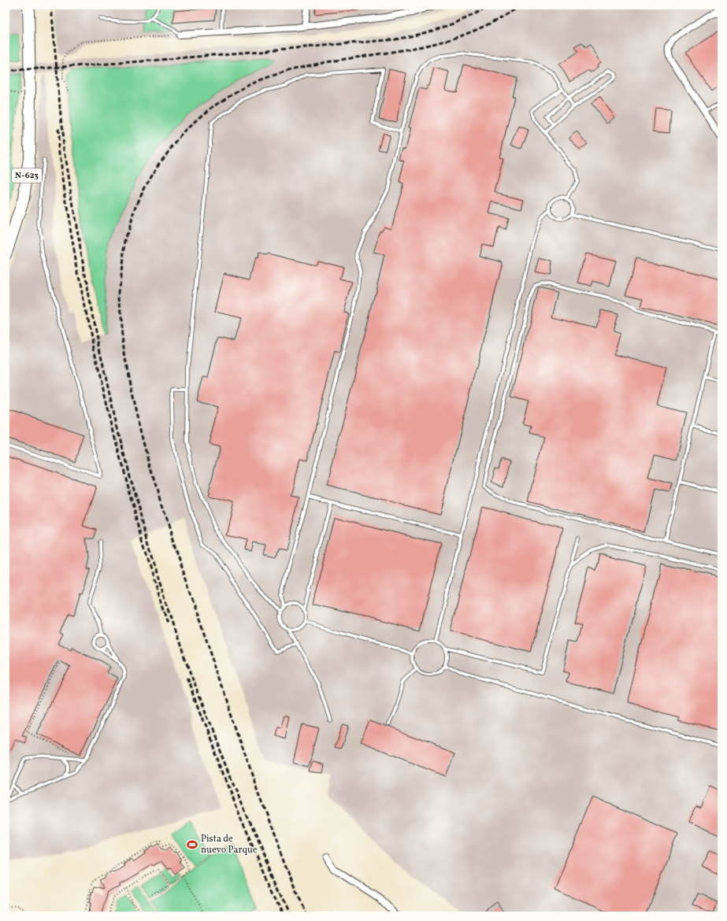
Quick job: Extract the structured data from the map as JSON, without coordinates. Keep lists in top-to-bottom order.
{
  "streets": {
    "highway": ["N-623"]
  },
  "places": {
    "sports": ["Pista de nuevo Parque"]
  }
}
